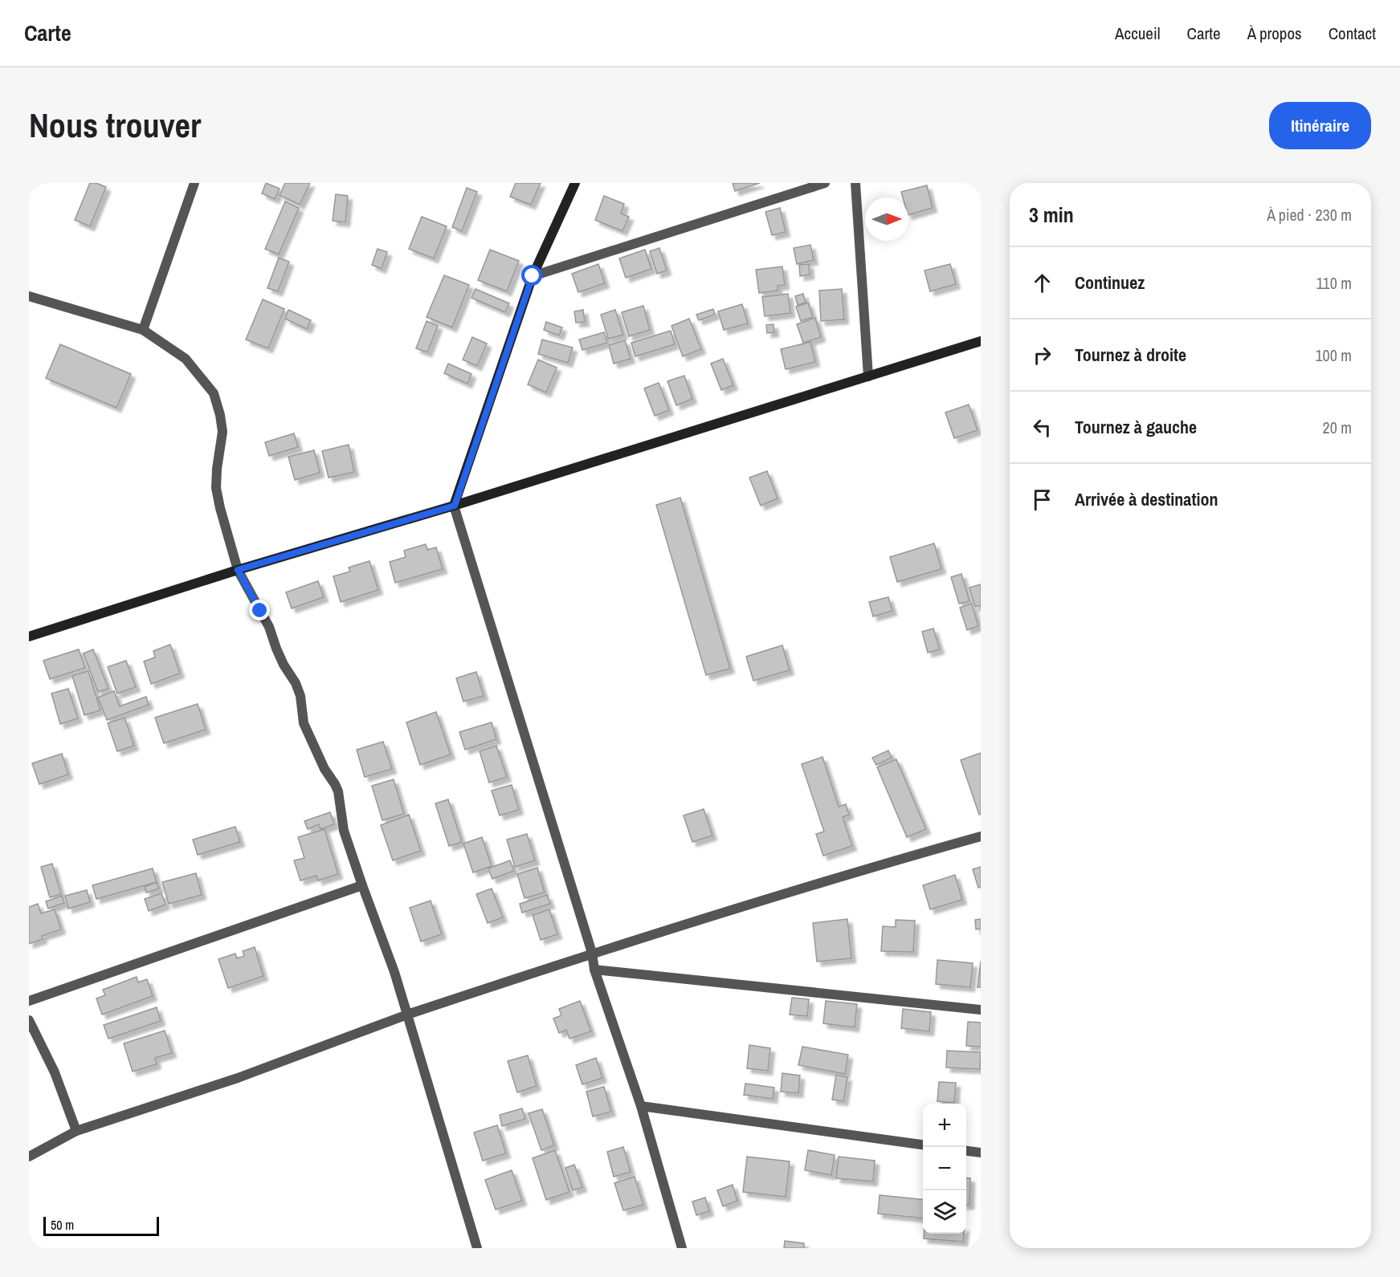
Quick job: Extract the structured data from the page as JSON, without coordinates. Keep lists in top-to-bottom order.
{
  "scale_bar": "50 m",
  "north": "right",
  "page": {
    "header": "Carte",
    "nav": [
      "Accueil",
      "Carte",
      "À propos",
      "Contact"
    ],
    "buttons": "Itinéraire",
    "title": "Nous trouver",
    "heading": ["3 min", "À pied · 230 m"],
    "list": [
      ["Continuez", "110 m"],
      ["Tournez à droite", "100 m"],
      ["Tournez à gauche", "20 m"],
      "Arrivée à destination"
    ],
    "map_buttons": ["+", "−"],
    "scale": "50 m"
  }
}
